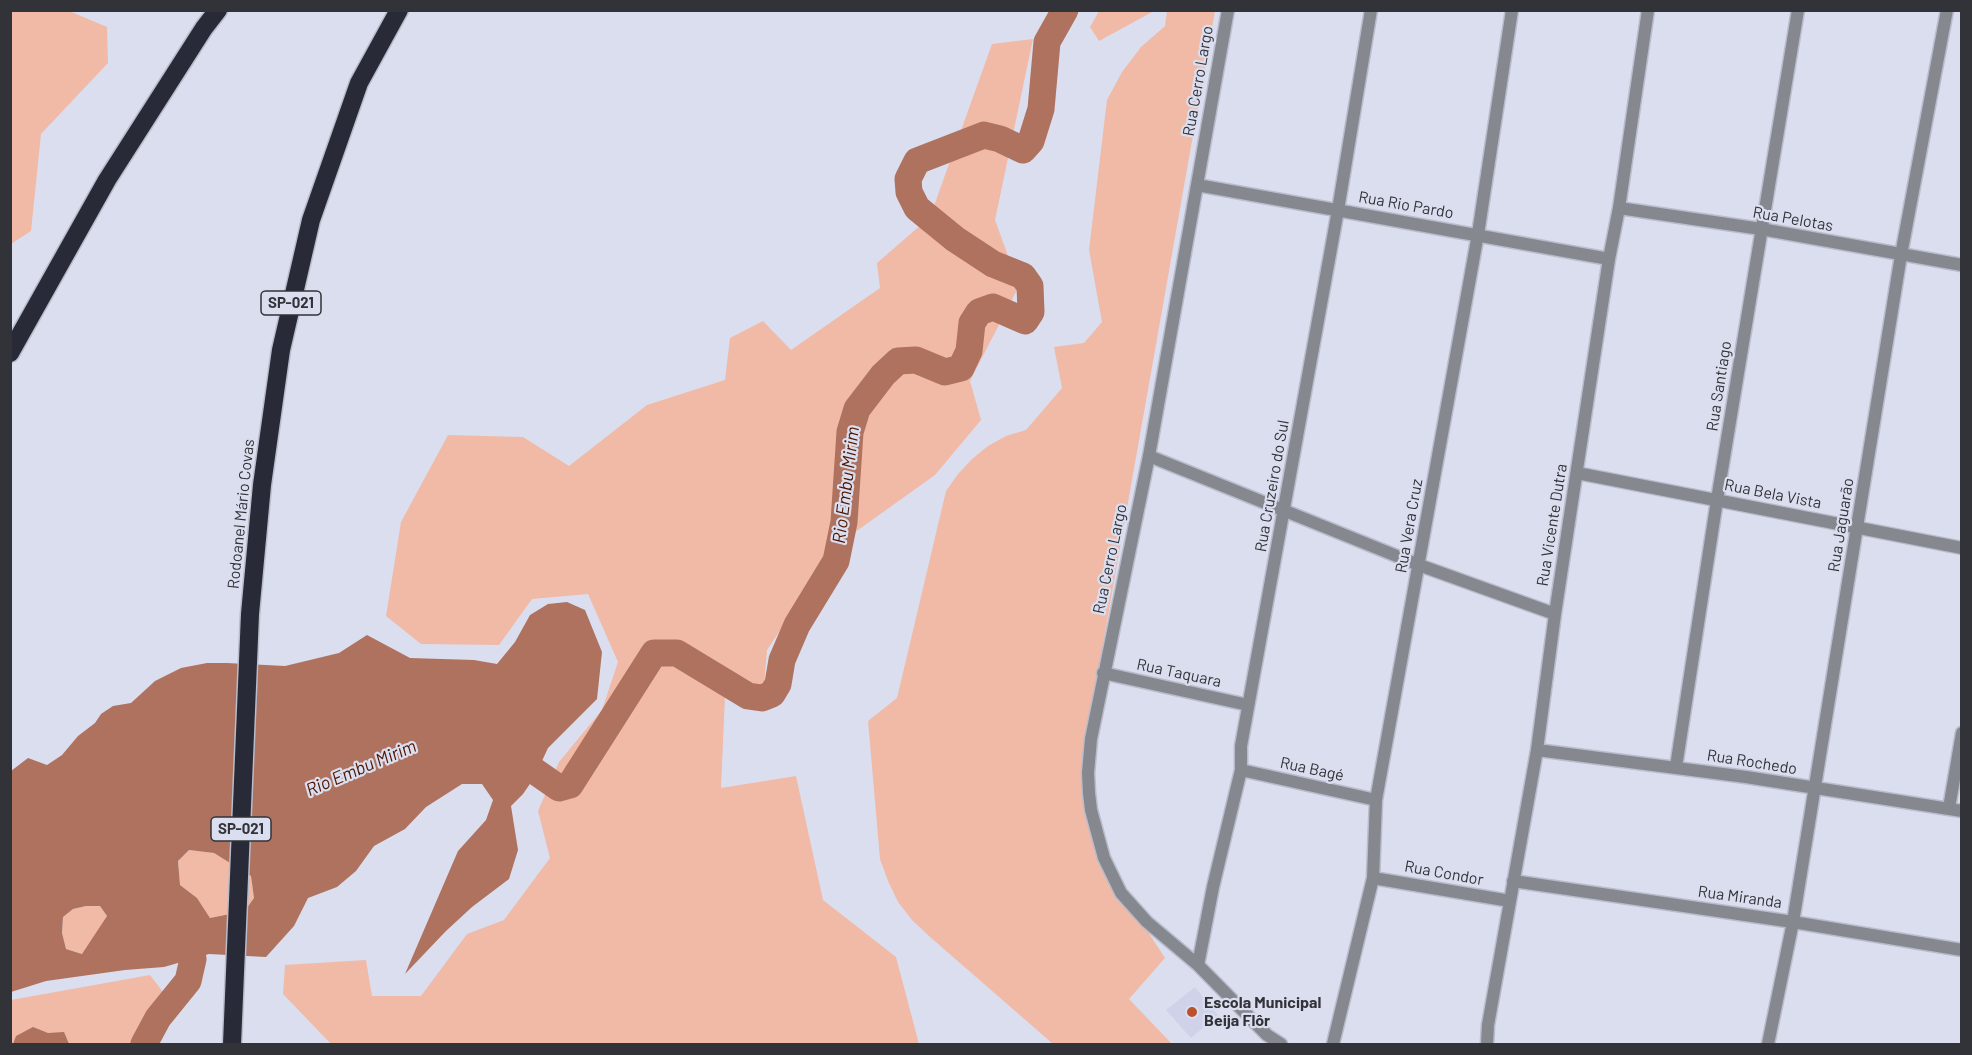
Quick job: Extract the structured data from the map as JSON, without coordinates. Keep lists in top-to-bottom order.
{
  "streets": {
    "highway": ["SP-021", "Rodoanel Mário Covas"],
    "street": [
      "Rua Cerro Largo",
      "Rua Rio Pardo",
      "Rua Pelotas",
      "Rua Santiago",
      "Rua Cruzeiro do Sul",
      "Rua Bela Vista",
      "Rua Vicente Dutra",
      "Rua Jaguarão",
      "Rua Vera Cruz",
      "Rua Taquara",
      "Rua Rochedo",
      "Rua Bagé",
      "Rua Condor",
      "Rua Miranda"
    ]
  },
  "crossings": [
    ["Rua Cerro Largo", "Rua Rio Pardo"],
    ["Rua Cerro Largo", "Rua Cruzeiro do Sul"],
    ["Rua Cerro Largo", "Rua Taquara"],
    ["Rua Rio Pardo", "Rua Cruzeiro do Sul"],
    ["Rua Rio Pardo", "Rua Vicente Dutra"],
    ["Rua Rio Pardo", "Rua Vera Cruz"],
    ["Rua Pelotas", "Rua Santiago"],
    ["Rua Pelotas", "Rua Vicente Dutra"],
    ["Rua Pelotas", "Rua Jaguarão"],
    ["Rua Santiago", "Rua Bela Vista"],
    ["Rua Santiago", "Rua Rochedo"],
    ["Rua Cruzeiro do Sul", "Rua Taquara"],
    ["Rua Cruzeiro do Sul", "Rua Bagé"],
    ["Rua Bela Vista", "Rua Vicente Dutra"],
    ["Rua Bela Vista", "Rua Jaguarão"],
    ["Rua Vicente Dutra", "Rua Rochedo"],
    ["Rua Vicente Dutra", "Rua Condor"],
    ["Rua Vicente Dutra", "Rua Miranda"],
    ["Rua Jaguarão", "Rua Rochedo"],
    ["Rua Jaguarão", "Rua Miranda"],
    ["Rua Vera Cruz", "Rua Bagé"],
    ["Rua Vera Cruz", "Rua Condor"]
  ],
  "water": ["Rio Embu Mirim"],
  "places": ["Escola Municipal Beija Flôr"]
}
